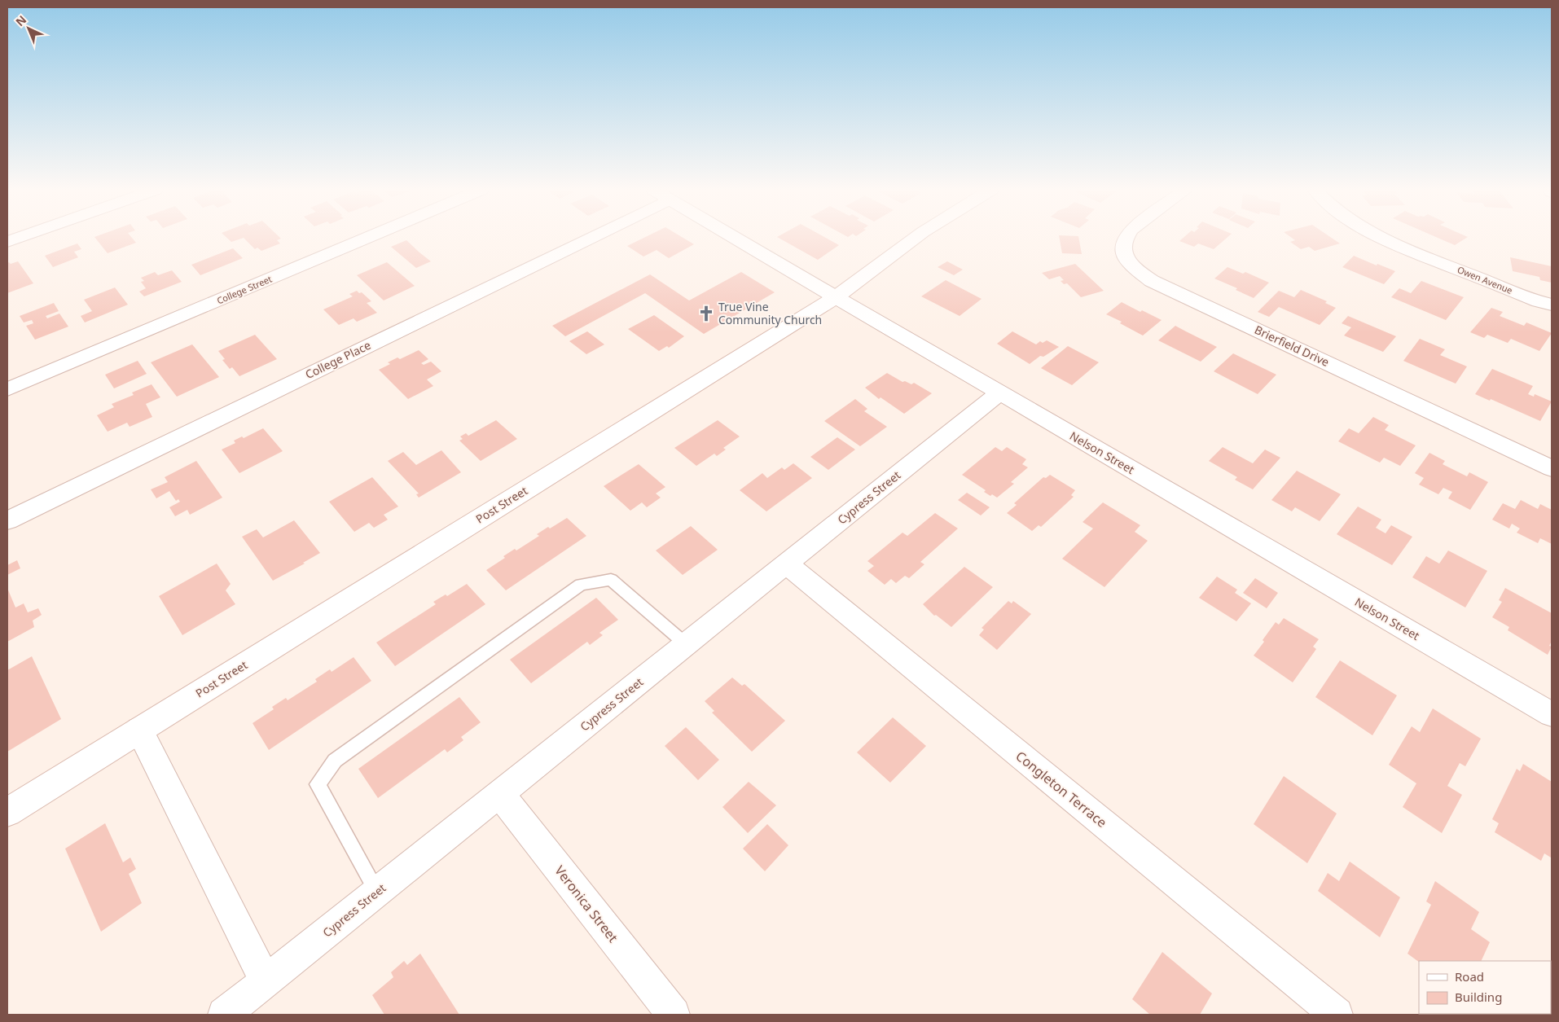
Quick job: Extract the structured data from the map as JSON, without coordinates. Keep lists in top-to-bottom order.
{
  "streets": {
    "street": [
      "Owen Avenue",
      "College Street",
      "Brierfield Drive",
      "College Place",
      "Nelson Street",
      "Cypress Street",
      "Post Street",
      "Congleton Terrace",
      "Veronica Street"
    ]
  },
  "crossings": [
    ["Nelson Street", "Cypress Street"],
    ["Nelson Street", "Post Street"],
    ["Cypress Street", "Congleton Terrace"],
    ["Cypress Street", "Veronica Street"]
  ],
  "places": {
    "church": ["True Vine Community Church"]
  },
  "legend": ["Road", "Building"],
  "north": "top left"
}
